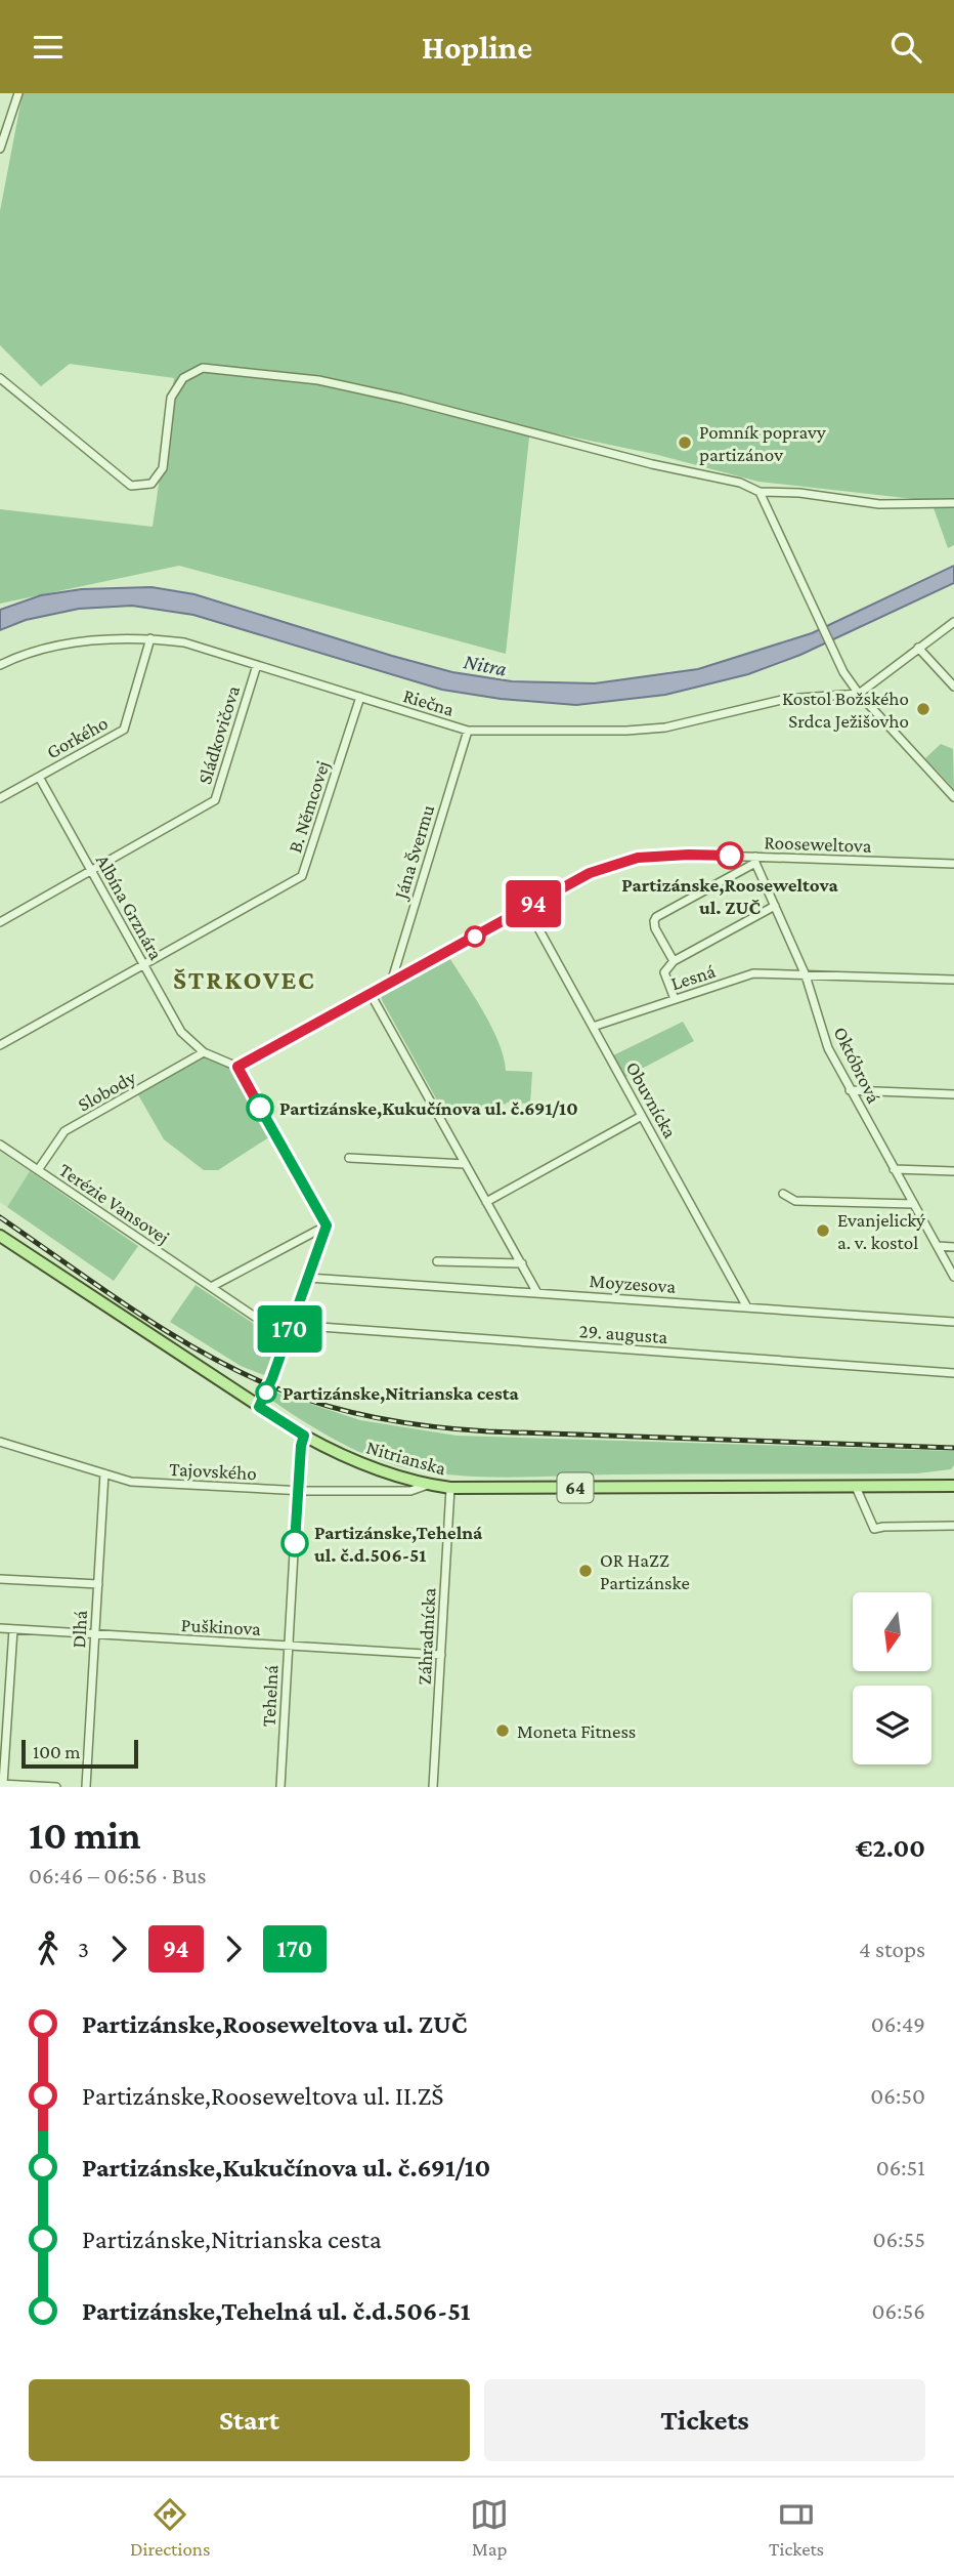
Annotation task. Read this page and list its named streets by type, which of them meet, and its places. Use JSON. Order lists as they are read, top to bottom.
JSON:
{
  "streets": {
    "main road": ["Nitrianska", "64"],
    "street": [
      "Riečna",
      "Sládkovičova",
      "Gorkého",
      "B. Němcovej",
      "Rooseweltova",
      "Jána Švermu",
      "Albína Grznára",
      "Lesná",
      "Októbrová",
      "Slobody",
      "Obuvnícka",
      "Terézie Vansovej",
      "Moyzesova",
      "29. augusta",
      "Tajovského",
      "Puškinova",
      "Dlhá",
      "Záhradnícka",
      "Tehelná"
    ]
  },
  "crossings": [
    ["Riečna", "Sládkovičova"],
    ["Riečna", "Gorkého"],
    ["Riečna", "B. Němcovej"],
    ["Riečna", "Jána Švermu"],
    ["Sládkovičova", "Albína Grznára"],
    ["Gorkého", "Albína Grznára"],
    ["B. Němcovej", "Albína Grznára"],
    ["Rooseweltova", "Jána Švermu"],
    ["Rooseweltova", "Albína Grznára"],
    ["Rooseweltova", "Októbrová"],
    ["Rooseweltova", "Obuvnícka"],
    ["Albína Grznára", "Slobody"],
    ["Lesná", "Októbrová"],
    ["Lesná", "Obuvnícka"],
    ["Slobody", "Terézie Vansovej"],
    ["Obuvnícka", "Moyzesova"],
    ["Nitrianska", "Tajovského"],
    ["Nitrianska", "Záhradnícka"],
    ["Nitrianska", "Tehelná"],
    ["Tajovského", "Dlhá"],
    ["Tajovského", "Tehelná"],
    ["Puškinova", "Dlhá"],
    ["Puškinova", "Záhradnícka"],
    ["Puškinova", "Tehelná"]
  ],
  "districts": ["ŠTRKOVEC"],
  "water": ["Nitra"],
  "places": [
    "Pomník popravy partizánov",
    "Kostol Božského Srdca Ježišovho",
    "Partizánske,Rooseweltova ul. ZUČ",
    "Partizánske,Kukučínova ul. č.691/10",
    "Evanjelický a. v. kostol",
    "Partizánske,Nitrianska cesta",
    "Partizánske,Tehelná ul. č.d.506-51",
    "OR HaZZ Partizánske",
    "Moneta Fitness"
  ],
  "lines": ["bus line 94", "bus line 170"],
  "scale_bar": "100 m",
  "north": "bottom",
  "page": {
    "header": "Hopline",
    "on_map": ["94", "170"],
    "scale": "100 m",
    "heading": ["10 min", "06:46 – 06:56 · Bus", "€2.00"],
    "legs": [
      "3",
      "94",
      "170",
      "4 stops"
    ],
    "list": [
      {
        "name": "Partizánske,Rooseweltova ul. ZUČ",
        "value": "06:49"
      },
      {
        "name": "Partizánske,Rooseweltova ul. II.ZŠ",
        "value": "06:50"
      },
      {
        "name": "Partizánske,Kukučínova ul. č.691/10",
        "value": "06:51"
      },
      {
        "name": "Partizánske,Nitrianska cesta",
        "value": "06:55"
      },
      {
        "name": "Partizánske,Tehelná ul. č.d.506-51",
        "value": "06:56"
      }
    ],
    "buttons": ["Start", "Tickets"],
    "tabs": ["Directions", "Map", "Tickets"]
  }
}
